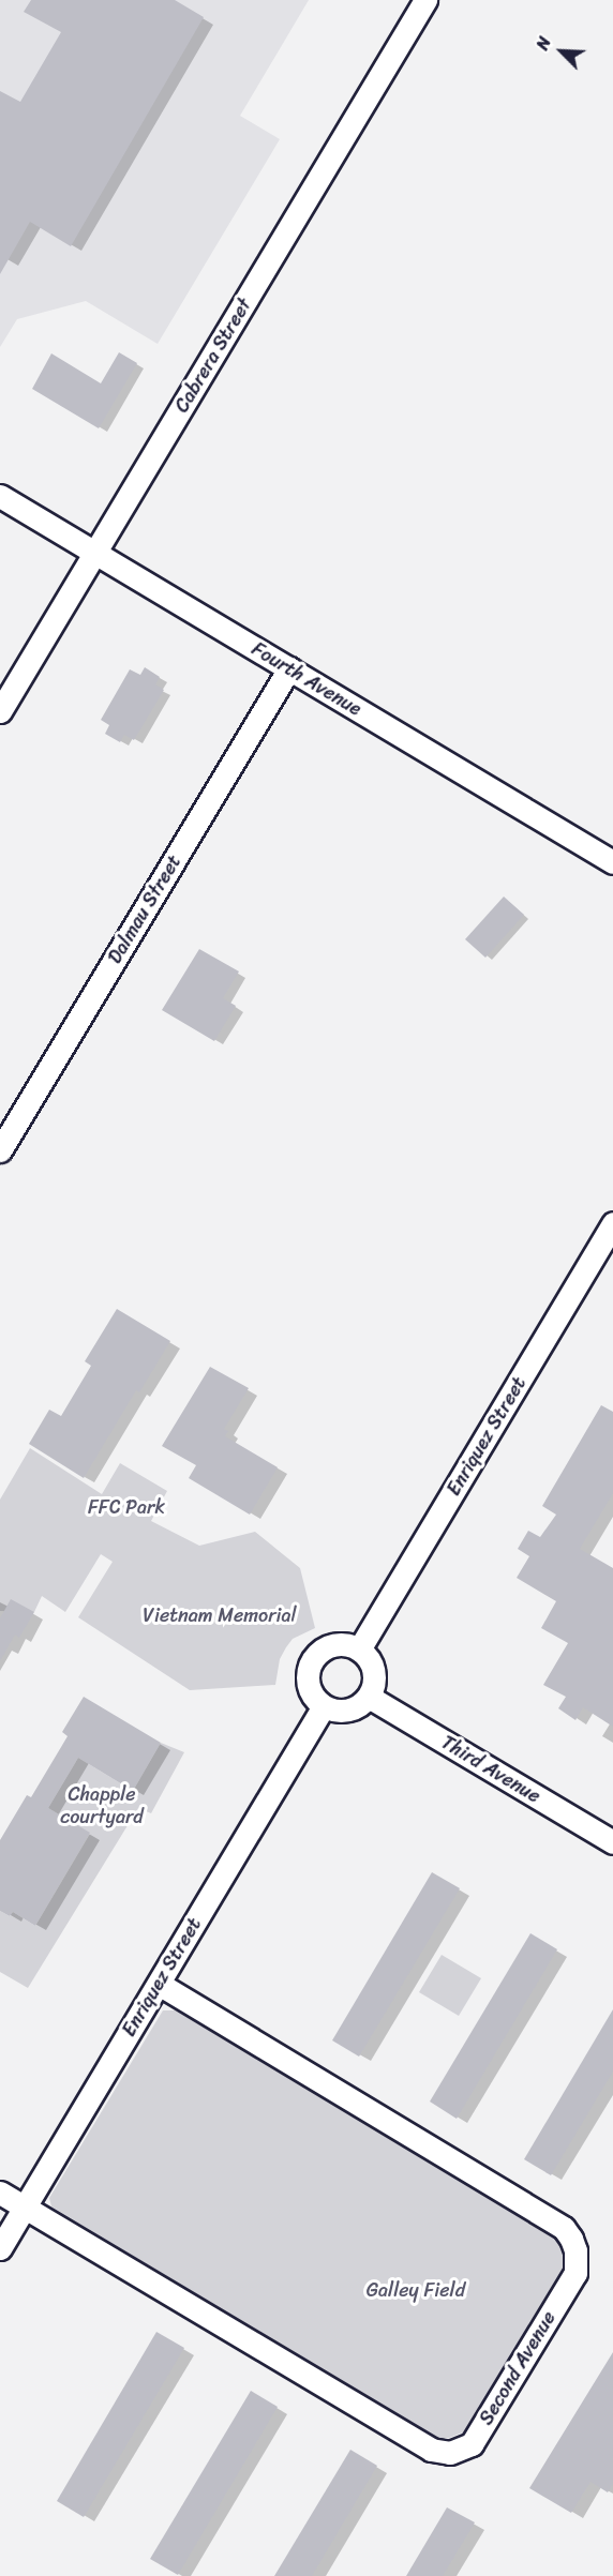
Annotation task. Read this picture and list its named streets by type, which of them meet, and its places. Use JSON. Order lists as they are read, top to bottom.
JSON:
{
  "streets": {
    "street": [
      "Cabrera Street",
      "Fourth Avenue",
      "Dalmau Street",
      "Enriquez Street",
      "Third Avenue",
      "Second Avenue"
    ]
  },
  "crossings": [
    ["Cabrera Street", "Fourth Avenue"],
    ["Fourth Avenue", "Dalmau Street"],
    ["Enriquez Street", "Third Avenue"],
    ["Enriquez Street", "Second Avenue"]
  ],
  "parks": [
    "FFC Park",
    "Vietnam Memorial",
    "Chapple courtyard",
    "Galley Field"
  ],
  "north": "top left"
}
